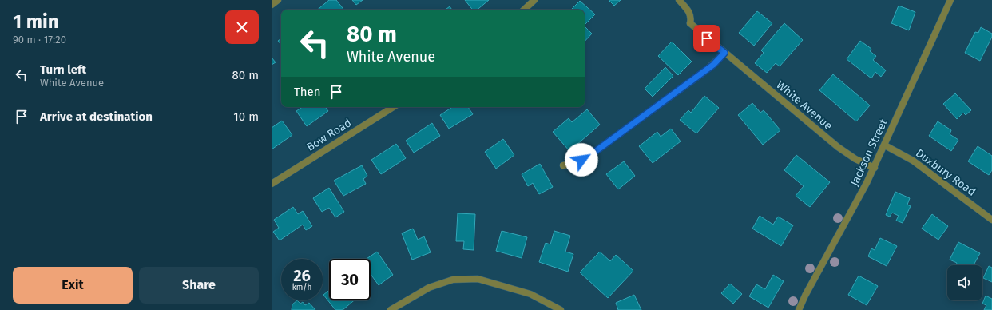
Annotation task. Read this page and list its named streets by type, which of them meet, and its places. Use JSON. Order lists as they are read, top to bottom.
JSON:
{
  "streets": {
    "street": [
      "White Avenue",
      "Bow Road",
      "Jackson Street",
      "Duxbury Road"
    ]
  },
  "crossings": [
    ["White Avenue", "Jackson Street"],
    ["Jackson Street", "Duxbury Road"]
  ],
  "page": {
    "heading": ["1 min", "90 m · 17:20"],
    "turn": ["80 m", "White Avenue"],
    "list": [
      {
        "name": "Turn left",
        "note": "White Avenue",
        "value": "80 m"
      },
      {
        "name": "Arrive at destination",
        "value": "10 m"
      }
    ],
    "then": "Then",
    "speed": "26 km/h",
    "limit": "30",
    "buttons": ["Exit", "Share"]
  }
}
